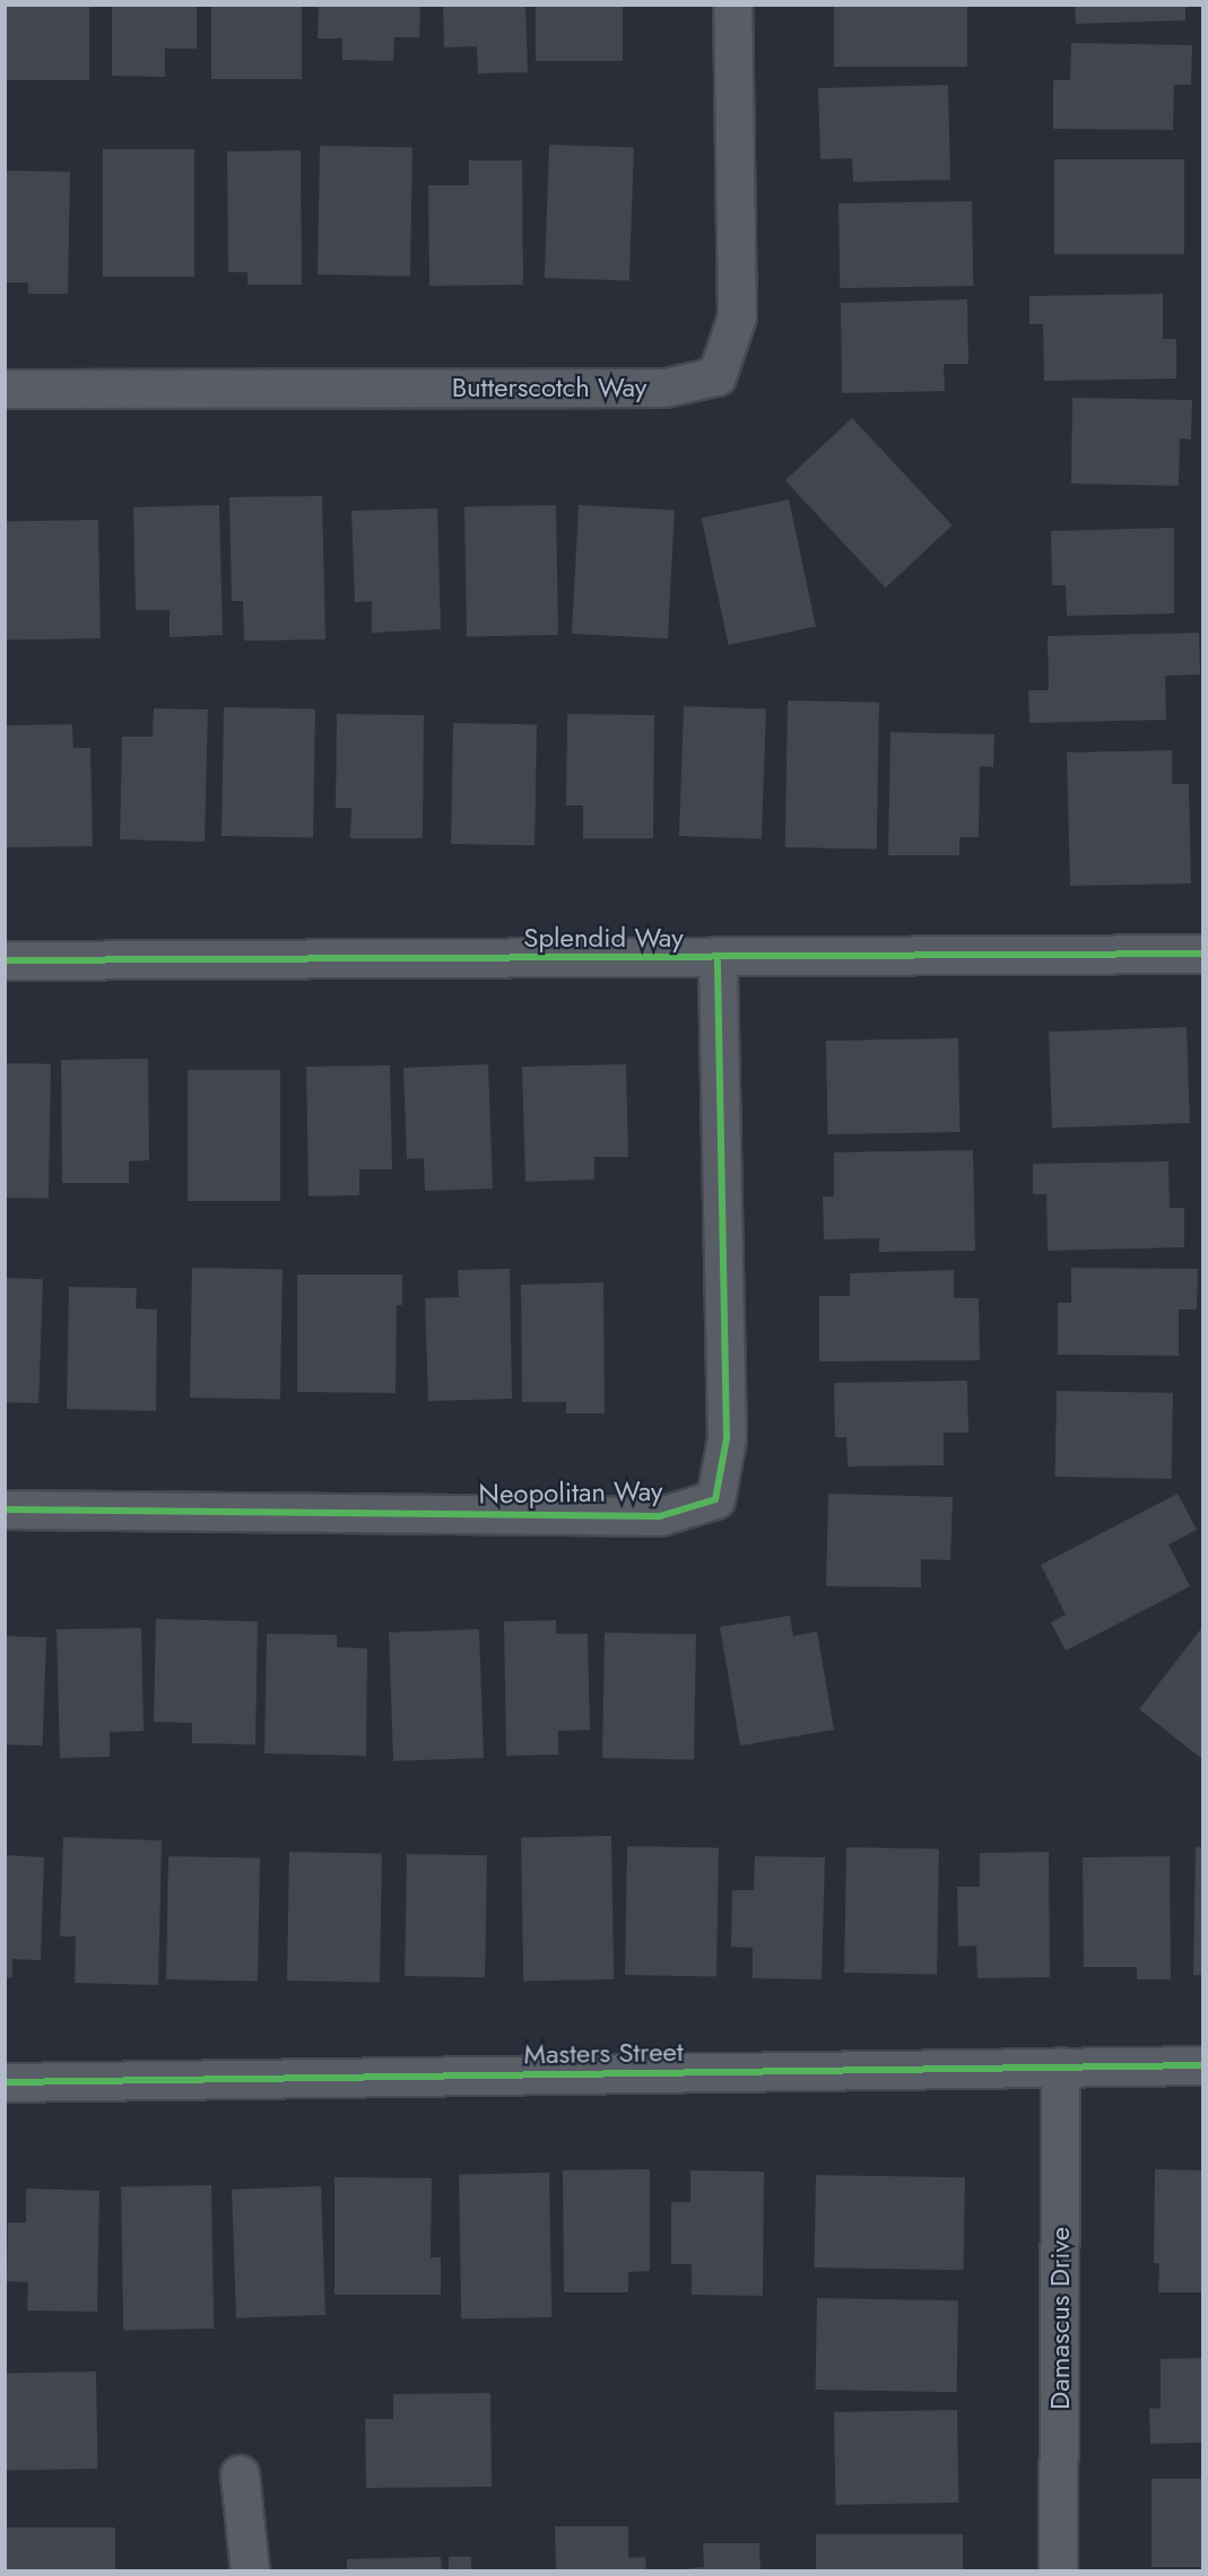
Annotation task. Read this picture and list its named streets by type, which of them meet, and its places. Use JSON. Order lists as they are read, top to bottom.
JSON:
{
  "streets": {
    "street": [
      "Butterscotch Way",
      "Splendid Way",
      "Neopolitan Way",
      "Masters Street",
      "Damascus Drive"
    ]
  },
  "crossings": [
    ["Splendid Way", "Neopolitan Way"],
    ["Masters Street", "Damascus Drive"]
  ]
}
